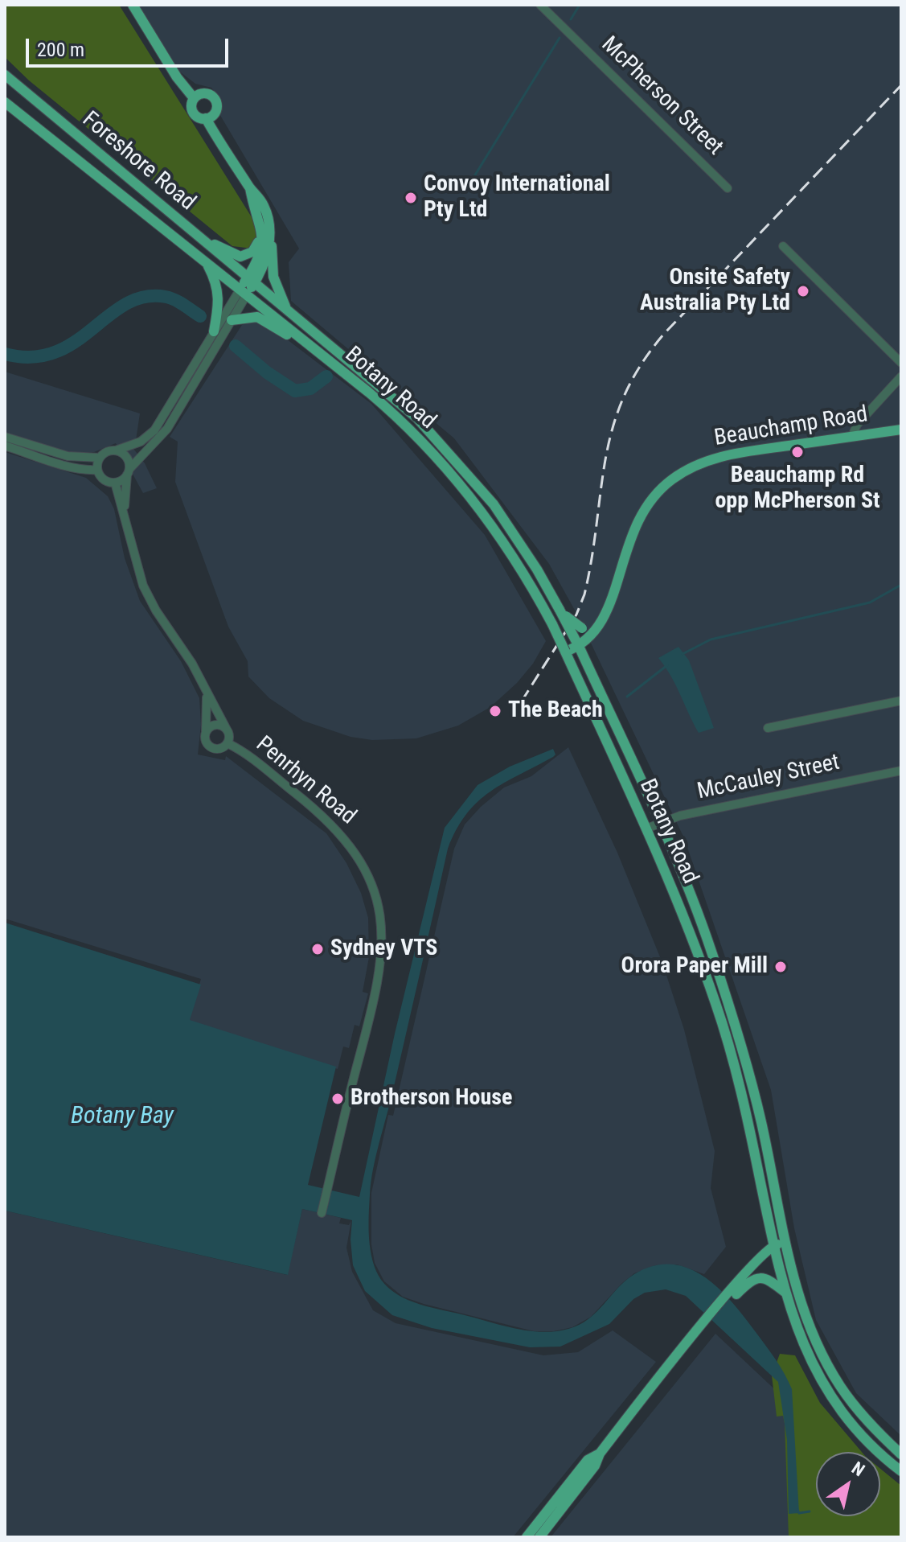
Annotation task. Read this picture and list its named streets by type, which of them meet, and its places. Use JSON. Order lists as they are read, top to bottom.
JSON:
{
  "streets": {
    "main road": ["Foreshore Road", "Botany Road", "Beauchamp Road"],
    "street": ["McPherson Street", "McCauley Street", "Penrhyn Road"]
  },
  "crossings": [
    ["Foreshore Road", "Botany Road"],
    ["Botany Road", "Beauchamp Road"],
    ["Botany Road", "McCauley Street"]
  ],
  "water": ["Botany Bay"],
  "places": [
    "Convoy International Pty Ltd",
    "Onsite Safety Australia Pty Ltd",
    "Beauchamp Rd opp McPherson St",
    "The Beach",
    "Sydney VTS",
    "Orora Paper Mill",
    "Brotherson House"
  ],
  "scale_bar": "200 m",
  "north": "top right"
}
